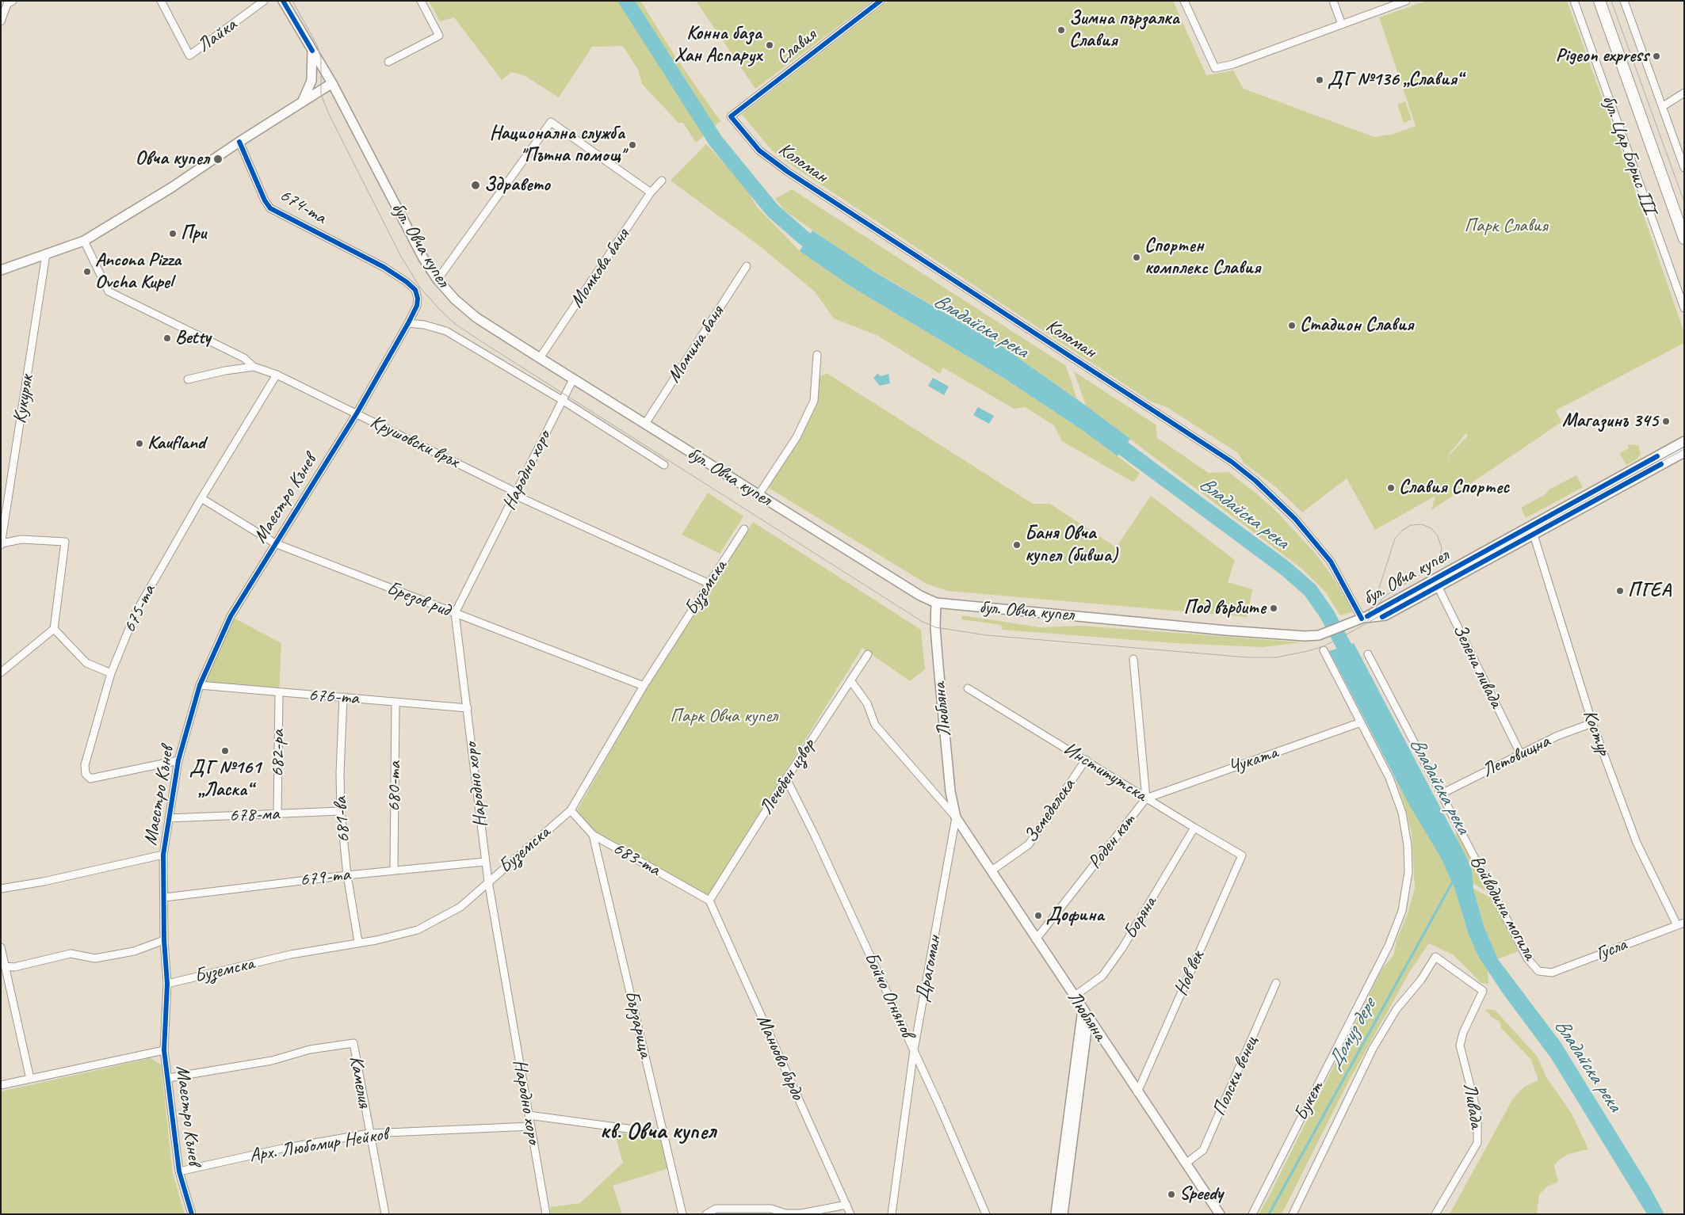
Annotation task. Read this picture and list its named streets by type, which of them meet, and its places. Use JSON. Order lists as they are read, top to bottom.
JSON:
{
  "streets": {
    "main road": ["бул. Цар Борис III", "бул. Овча купел", "Любляна"],
    "street": [
      "Лайка",
      "Славия",
      "Коломан",
      "674-та",
      "Момкова баня",
      "Момина баня",
      "Кукуряк",
      "Крушовски връх",
      "Народно хоро",
      "Маестро Кънев",
      "Буземска",
      "Брезов рид",
      "675-та",
      "Зелена ливада",
      "676-та",
      "Костур",
      "682-ра",
      "Летовищна",
      "Чуката",
      "Институтска",
      "Лечебен извор",
      "680-та",
      "Земеделска",
      "678-ма",
      "681-ва",
      "Роден кът",
      "683-та",
      "679-та",
      "Войводина могила",
      "Боряна",
      "Гусла",
      "Драгоман",
      "Нов век",
      "Бойчо Огнянов",
      "Бързарица",
      "Маньово бърдо",
      "Полски венец",
      "Камелия",
      "Букет",
      "Ливада",
      "Арх. Любомир Нейков"
    ]
  },
  "crossings": [
    ["Славия", "Коломан"],
    ["Коломан", "бул. Овча купел"],
    ["674-та", "Маестро Кънев"],
    ["бул. Овча купел", "Момкова баня"],
    ["бул. Овча купел", "Момина баня"],
    ["бул. Овча купел", "Народно хоро"],
    ["бул. Овча купел", "Зелена ливада"],
    ["бул. Овча купел", "Любляна"],
    ["бул. Овча купел", "Костур"],
    ["Крушовски връх", "Народно хоро"],
    ["Крушовски връх", "Маестро Кънев"],
    ["Крушовски връх", "Буземска"],
    ["Крушовски връх", "675-та"],
    ["Народно хоро", "Буземска"],
    ["Народно хоро", "Брезов рид"],
    ["Народно хоро", "676-та"],
    ["Народно хоро", "679-та"],
    ["Народно хоро", "Арх. Любомир Нейков"],
    ["Маестро Кънев", "Буземска"],
    ["Маестро Кънев", "Брезов рид"],
    ["Маестро Кънев", "675-та"],
    ["Маестро Кънев", "676-та"],
    ["Маестро Кънев", "678-ма"],
    ["Маестро Кънев", "679-та"],
    ["Маестро Кънев", "Камелия"],
    ["Маестро Кънев", "Арх. Любомир Нейков"],
    ["Буземска", "Брезов рид"],
    ["Буземска", "681-ва"],
    ["Буземска", "683-та"],
    ["Брезов рид", "675-та"],
    ["Зелена ливада", "Летовищна"],
    ["676-та", "682-ра"],
    ["676-та", "680-та"],
    ["676-та", "681-ва"],
    ["Любляна", "Лечебен извор"],
    ["Любляна", "Земеделска"],
    ["Любляна", "Роден кът"],
    ["Любляна", "Боряна"],
    ["Любляна", "Драгоман"],
    ["Любляна", "Нов век"],
    ["Любляна", "Полски венец"],
    ["Костур", "Летовищна"],
    ["Костур", "Гусла"],
    ["682-ра", "678-ма"],
    ["Летовищна", "Войводина могила"],
    ["Чуката", "Институтска"],
    ["Чуката", "Роден кът"],
    ["Чуката", "Букет"],
    ["Институтска", "Земеделска"],
    ["Институтска", "Роден кът"],
    ["Институтска", "Боряна"],
    ["Институтска", "Нов век"],
    ["Лечебен извор", "683-та"],
    ["Лечебен извор", "Бойчо Огнянов"],
    ["Лечебен извор", "Маньово бърдо"],
    ["680-та", "679-та"],
    ["678-ма", "681-ва"],
    ["681-ва", "679-та"],
    ["683-та", "Бързарица"],
    ["683-та", "Маньово бърдо"],
    ["Войводина могила", "Гусла"],
    ["Драгоман", "Бойчо Огнянов"],
    ["Камелия", "Арх. Любомир Нейков"],
    ["Букет", "Ливада"]
  ],
  "districts": ["кв. Овча купел"],
  "water": ["Владайска река", "Домуз дере"],
  "parks": ["Парк Славия", "Парк Овча купел"],
  "places": [
    "Зимна пързалка Славия",
    "Конна база Хан Аспарух",
    "Pigeon express",
    "ДГ №136 „Славия“",
    "Национална служба \"Пътна помощ\"",
    "Овча купел",
    "Здравето",
    "При",
    "Спортен комплекс Славия",
    "Ancona Pizza Ovcha Kupel",
    "Стадион Славия",
    "Betty",
    "Магазинъ 345",
    "Kaufland",
    "Славия Спортес",
    "Баня Овча купел (бивша)",
    "ПГЕА",
    "Под върбите",
    "ДГ №161 „Ласка“",
    "Дофина",
    "Speedy"
  ]
}
